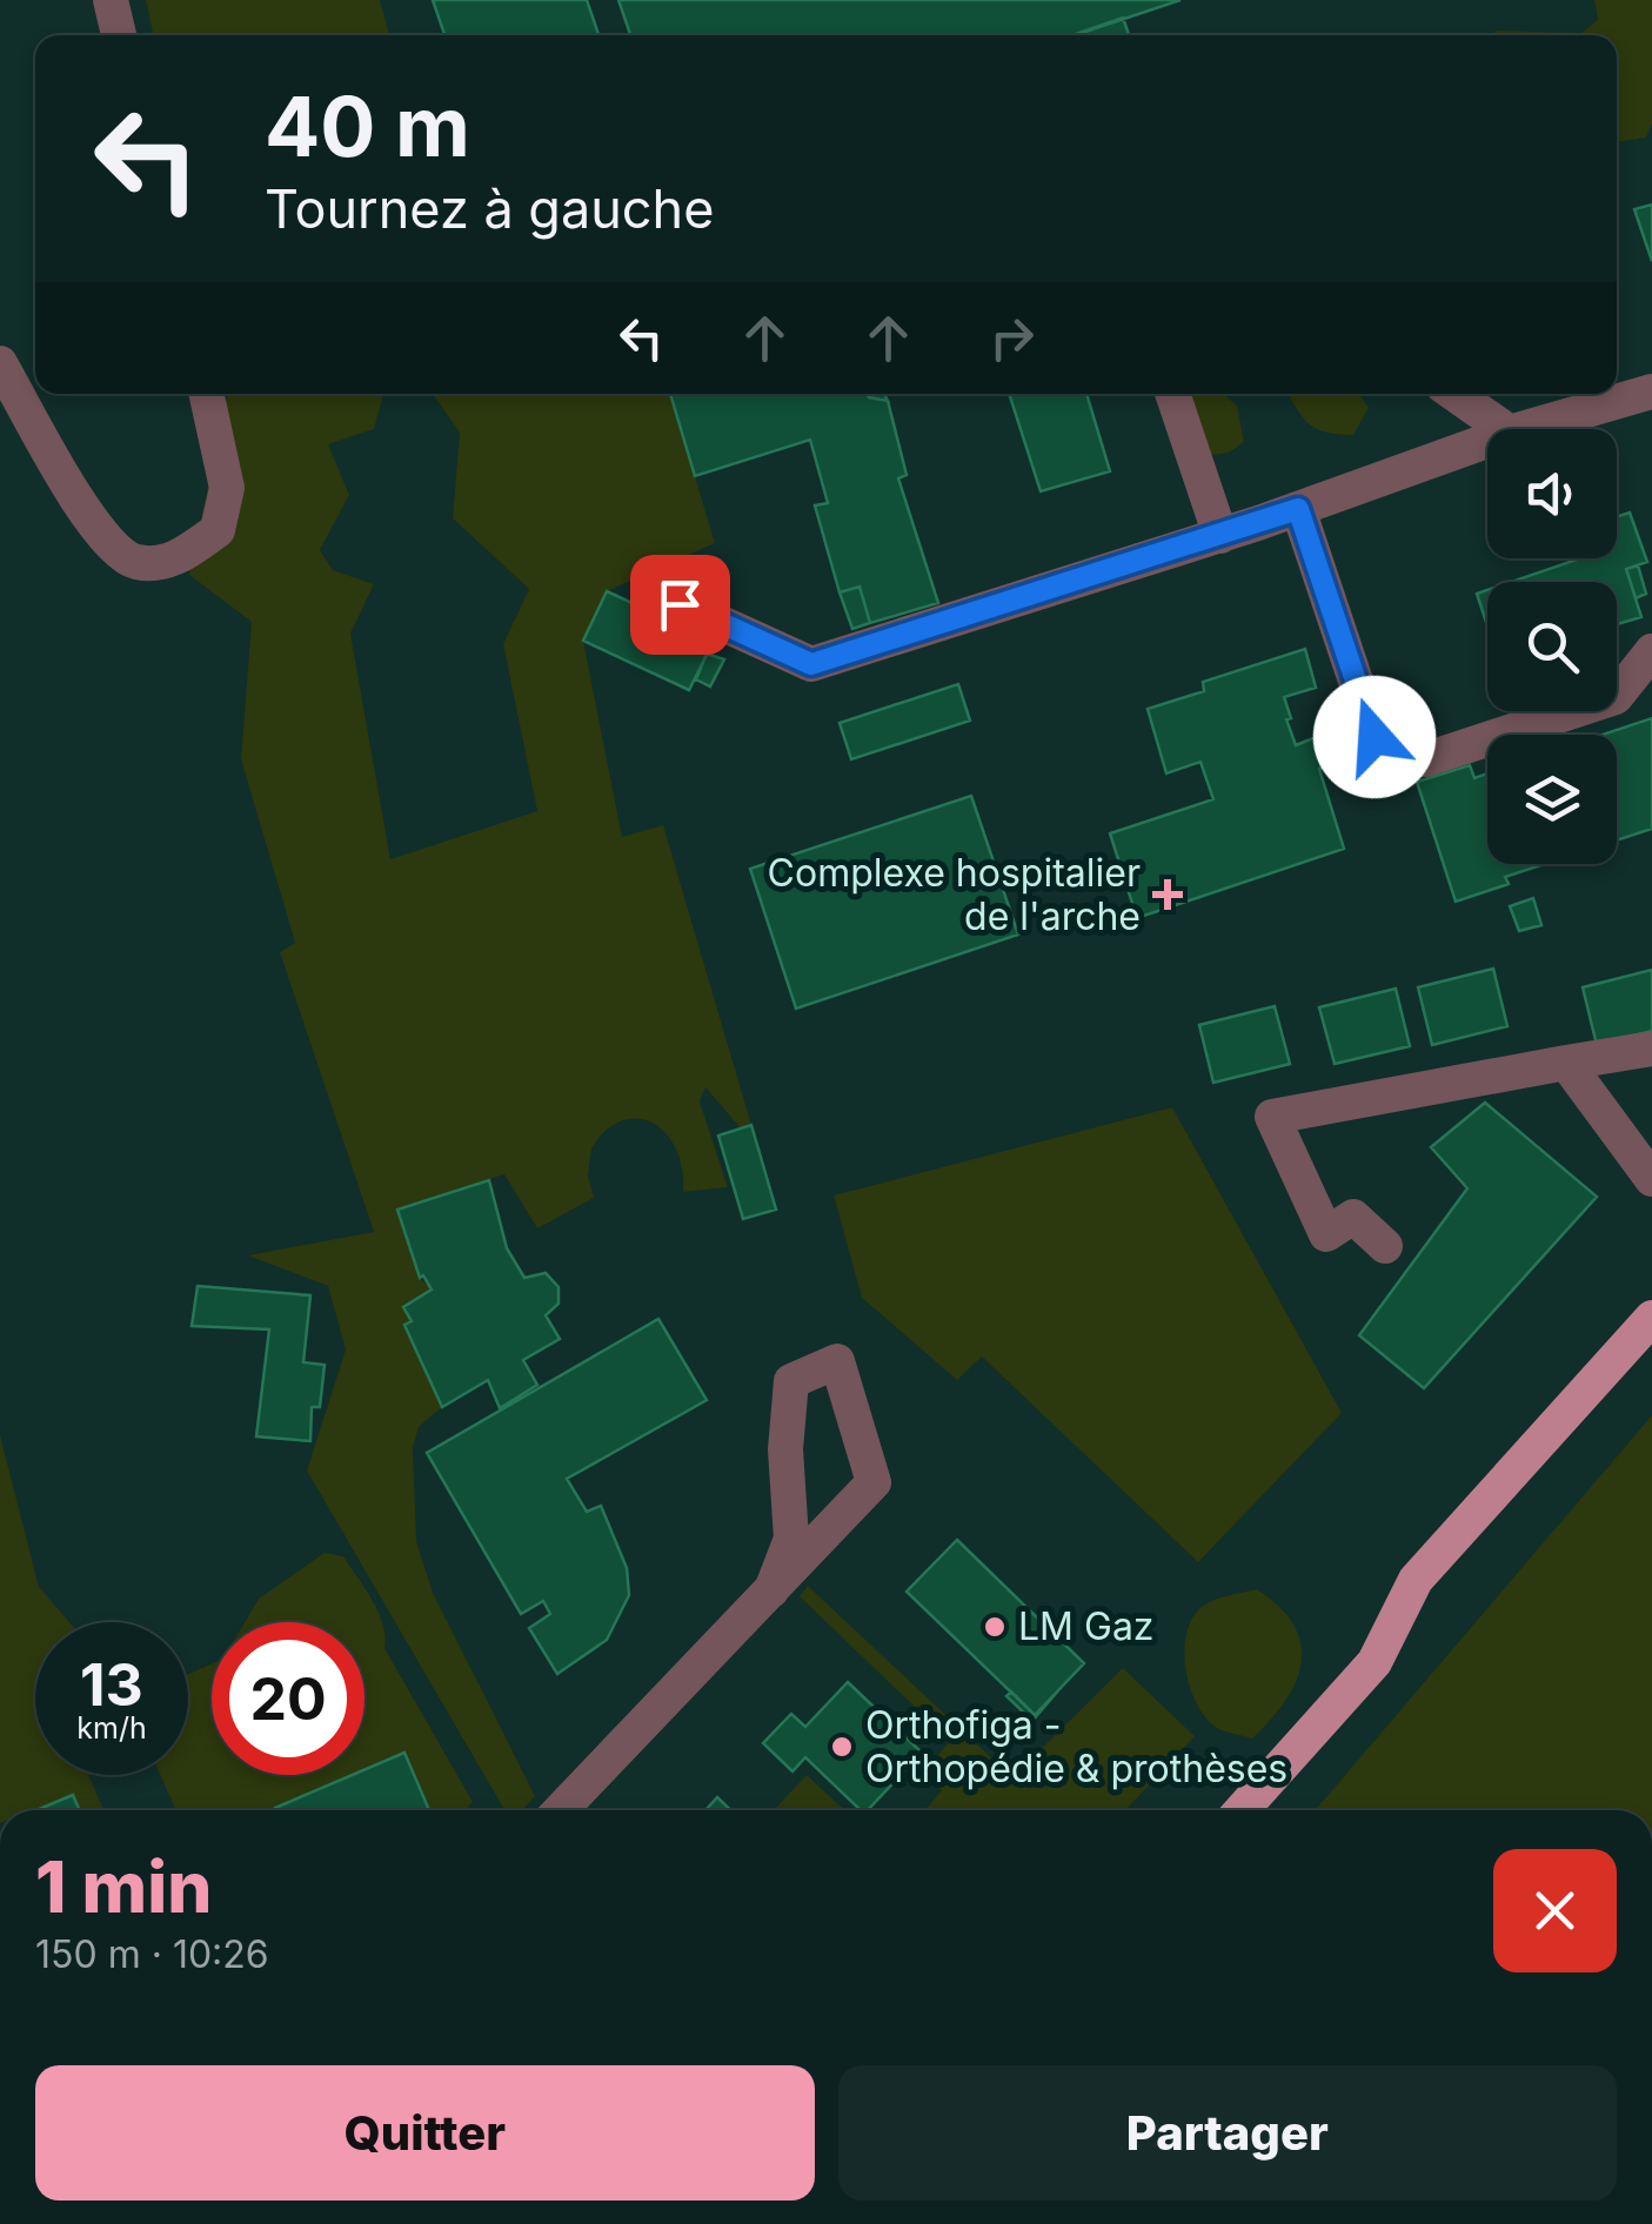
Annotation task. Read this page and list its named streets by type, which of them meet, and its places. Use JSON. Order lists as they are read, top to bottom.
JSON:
{
  "places": {
    "health": ["Complexe hospitalier de l'arche"],
    "other": ["LM Gaz", "Orthofiga - Orthopédie & prothèses"]
  },
  "page": {
    "turn": ["40 m", "Tournez à gauche"],
    "speed": "13 km/h",
    "limit": "20",
    "heading": ["1 min", "150 m · 10:26"],
    "buttons": ["Quitter", "Partager"]
  }
}
